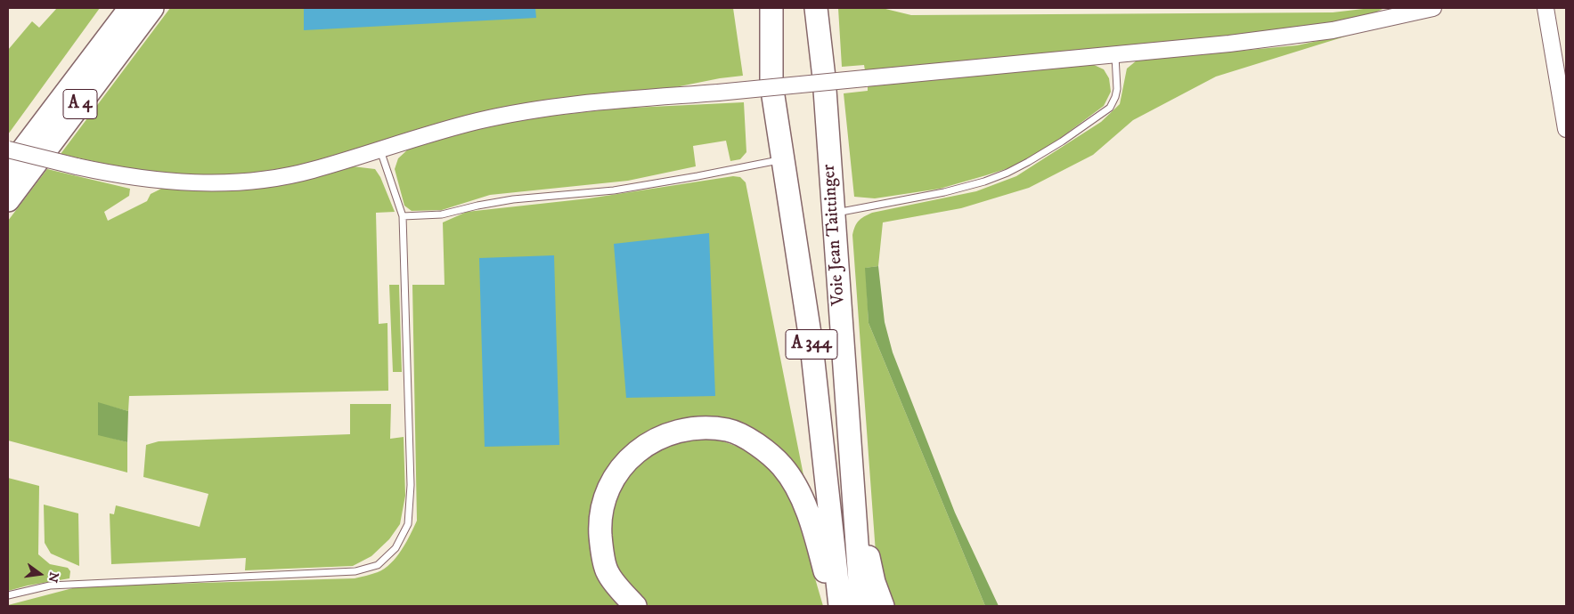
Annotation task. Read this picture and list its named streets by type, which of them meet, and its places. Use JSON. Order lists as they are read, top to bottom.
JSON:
{
  "streets": {
    "highway": ["A 4", "Voie Jean Taittinger", "A 344"]
  },
  "north": "right"
}
